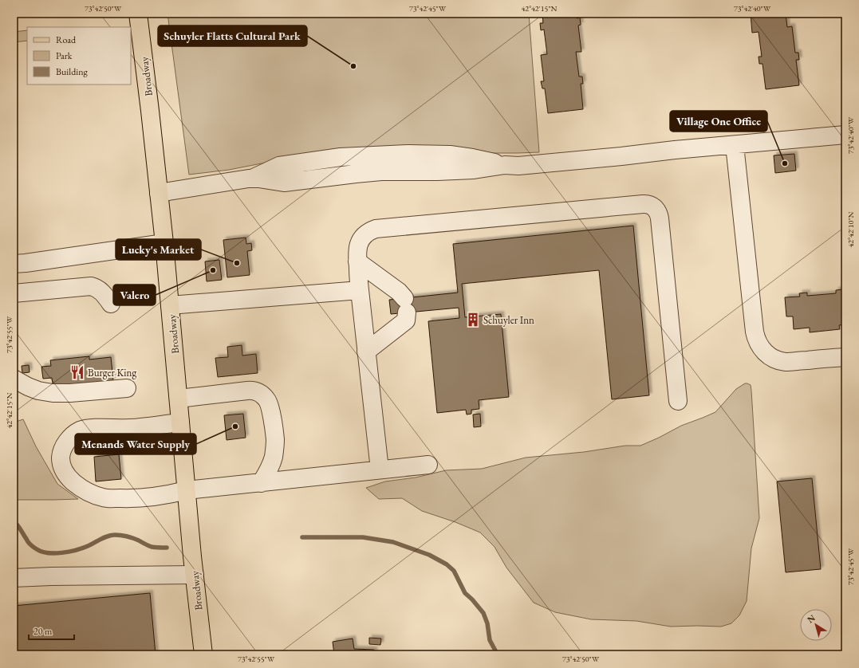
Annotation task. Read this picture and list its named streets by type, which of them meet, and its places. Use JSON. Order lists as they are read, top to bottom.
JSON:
{
  "streets": {
    "main road": ["Broadway"]
  },
  "places": {
    "other": [
      "Schuyler Flatts Cultural Park",
      "Village One Office",
      "Lucky's Market",
      "Valero",
      "Menands Water Supply"
    ],
    "building": ["Schuyler Inn"],
    "restaurant": ["Burger King"]
  },
  "legend": ["Road", "Park", "Building"],
  "scale_bar": "20 m",
  "north": "top left",
  "coordinates": [
    "73°42'50\"W",
    "73°42'45\"W",
    "42°42'15\"N",
    "73°42'40\"W",
    "42°42'10\"N",
    "73°42'55\"W"
  ]
}
